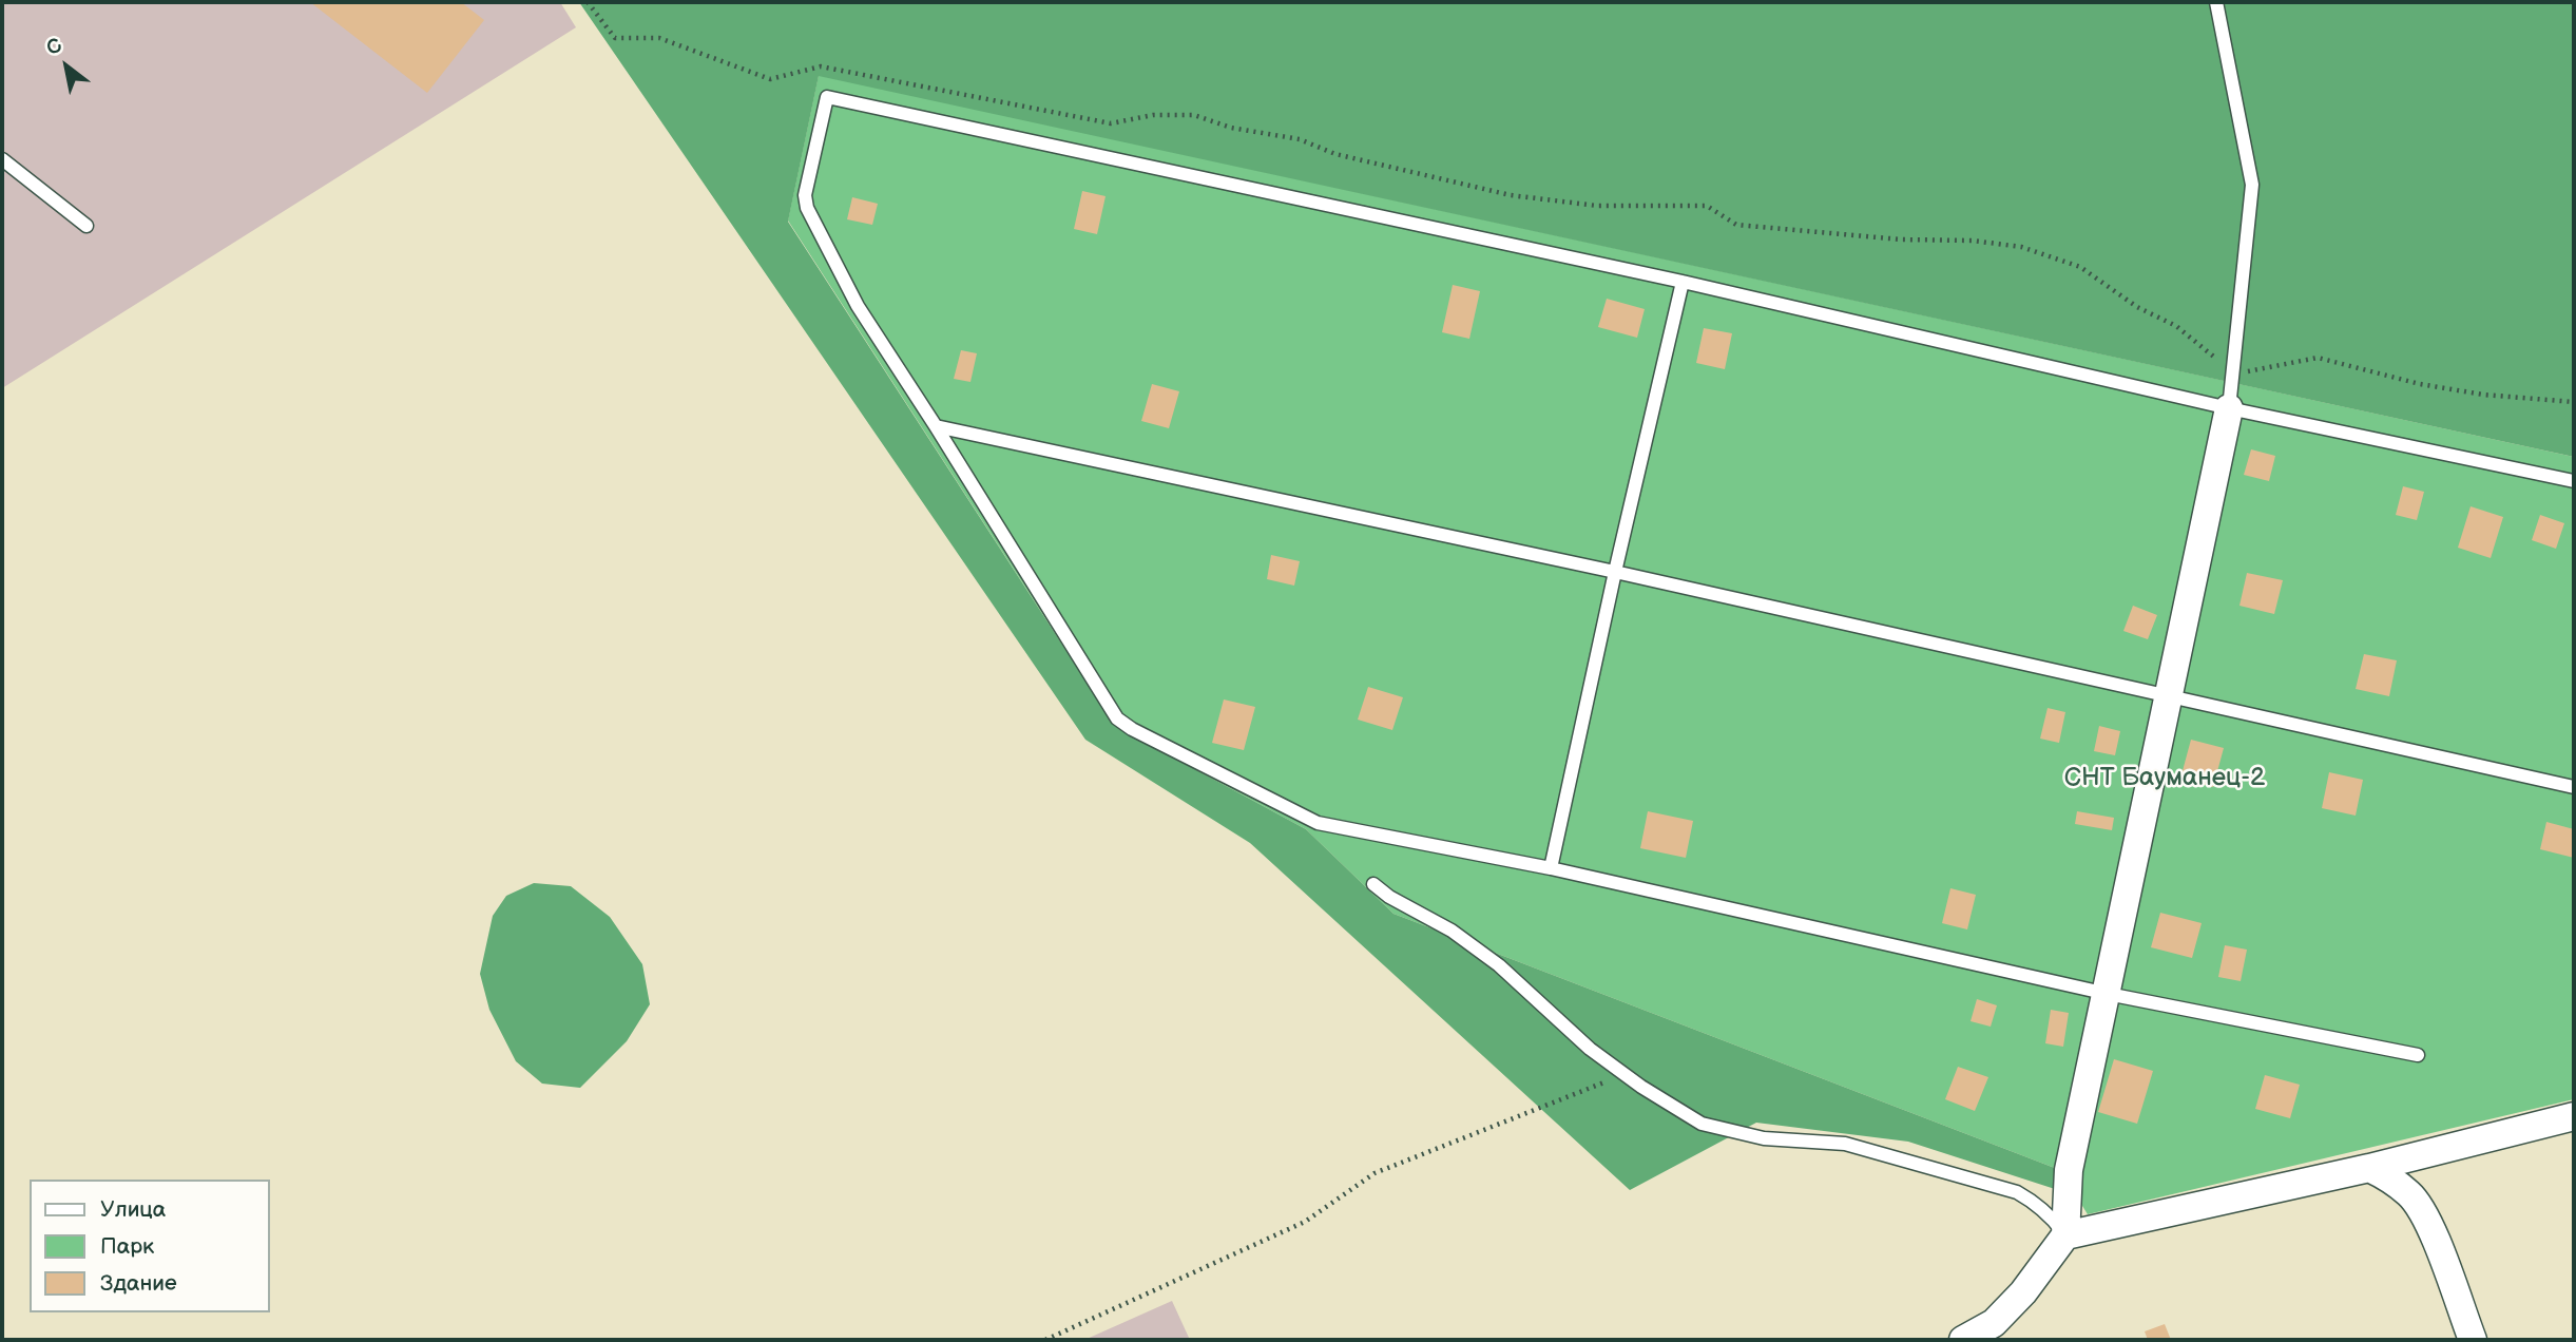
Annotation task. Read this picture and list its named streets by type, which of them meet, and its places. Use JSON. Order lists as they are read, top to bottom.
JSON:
{
  "parks": ["СНТ Бауманец-2"],
  "legend": ["Улица", "Парк", "Здание"],
  "north": "top left"
}
